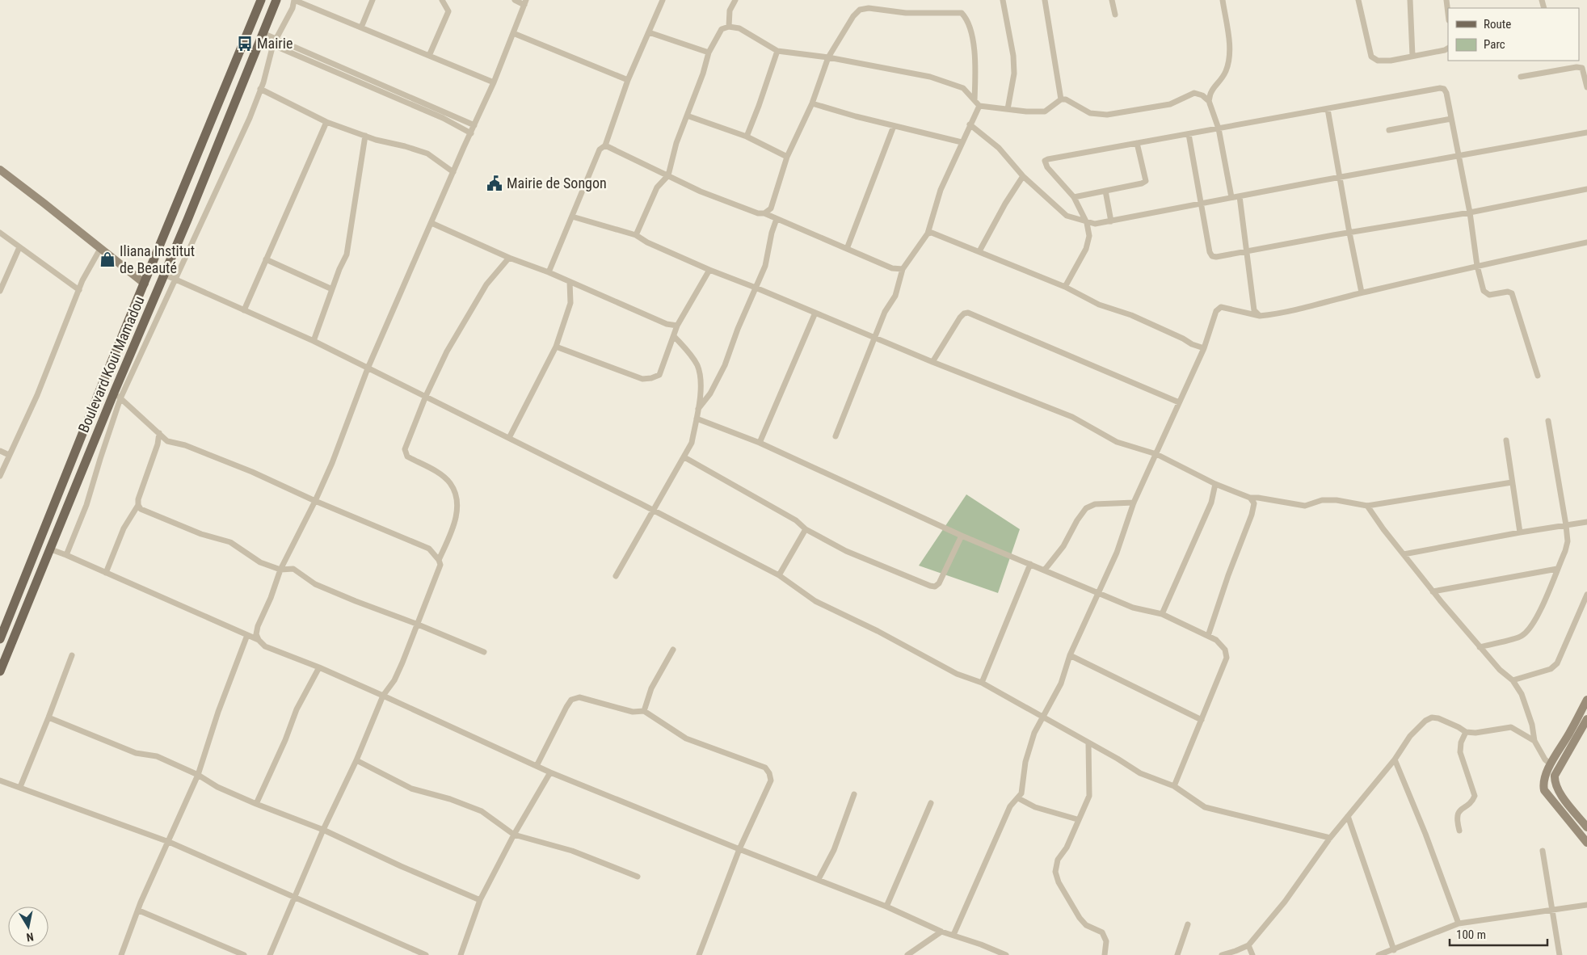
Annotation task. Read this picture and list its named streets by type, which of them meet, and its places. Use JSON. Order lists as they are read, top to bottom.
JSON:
{
  "streets": {
    "main road": ["Boulevard Koui Mamadou"]
  },
  "places": {
    "bus stop": ["Mairie"],
    "public building": ["Mairie de Songon"],
    "shop": ["Iliana Institut de Beauté"]
  },
  "legend": ["Route", "Parc"],
  "scale_bar": "100 m",
  "north": "bottom"
}
